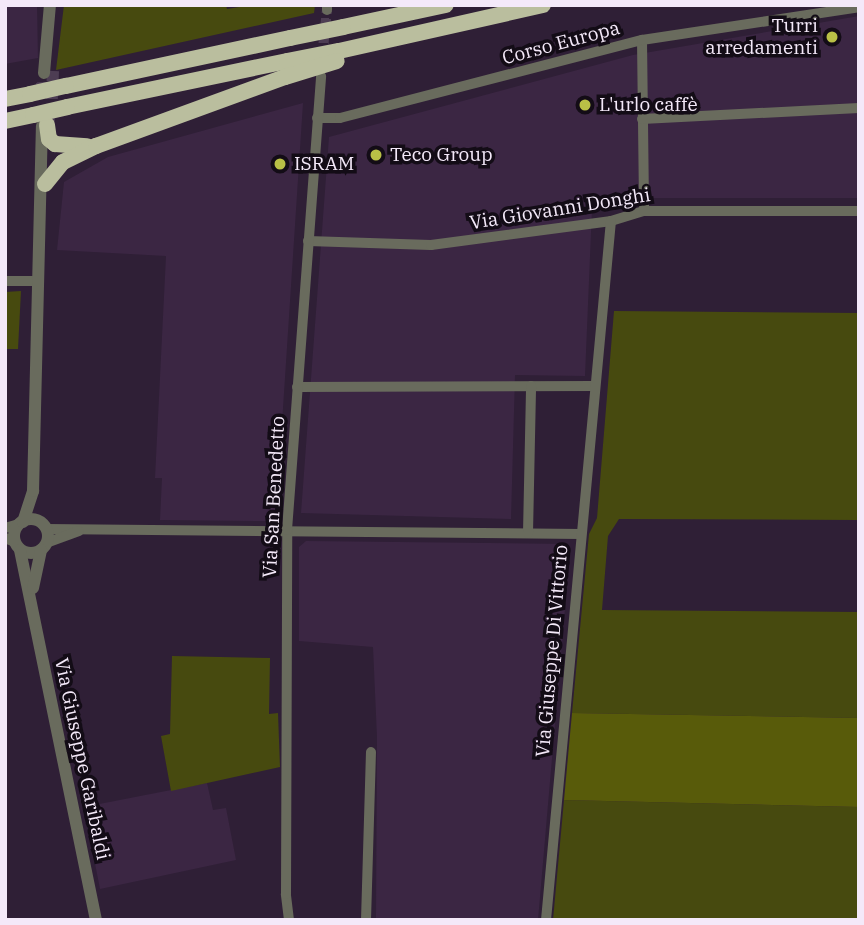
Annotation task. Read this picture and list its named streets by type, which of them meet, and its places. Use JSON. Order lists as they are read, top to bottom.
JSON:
{
  "streets": {
    "street": [
      "Corso Europa",
      "Via Giovanni Donghi",
      "Via San Benedetto",
      "Via Giuseppe Di Vittorio",
      "Via Giuseppe Garibaldi"
    ]
  },
  "crossings": [
    ["Corso Europa", "Via San Benedetto"],
    ["Via Giovanni Donghi", "Via San Benedetto"],
    ["Via Giovanni Donghi", "Via Giuseppe Di Vittorio"]
  ],
  "places": [
    "Turri arredamenti",
    "L'urlo caffè",
    "Teco Group",
    "ISRAM"
  ]
}
